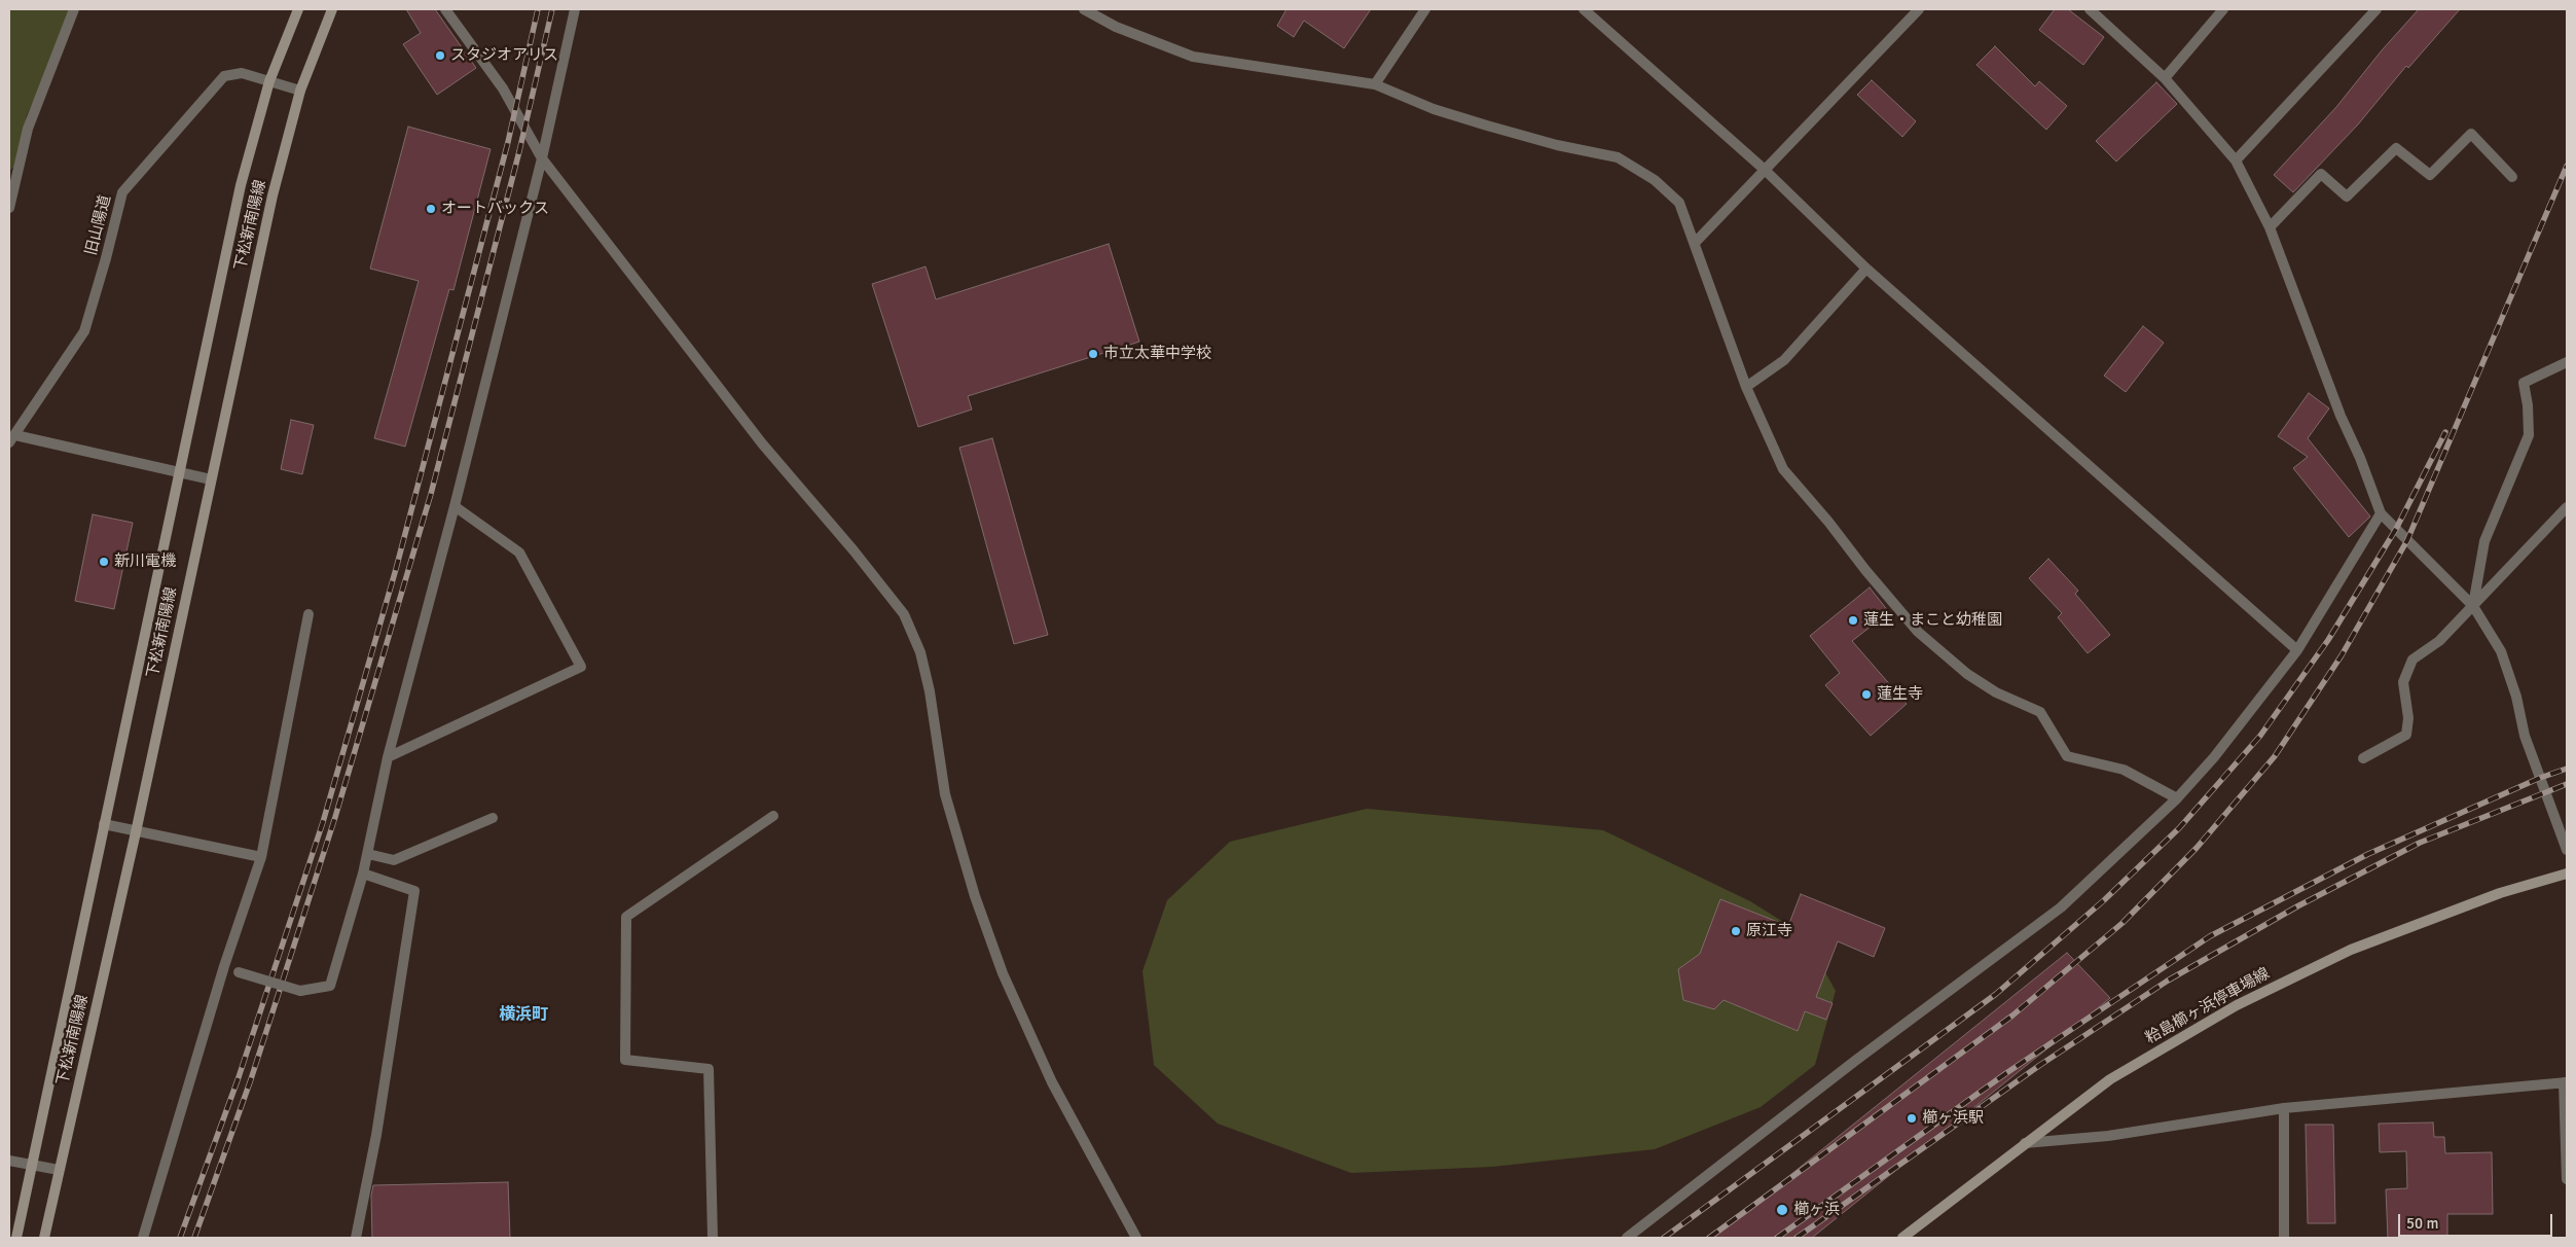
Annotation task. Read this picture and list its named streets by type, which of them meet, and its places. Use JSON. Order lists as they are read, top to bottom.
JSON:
{
  "streets": {
    "main road": ["下松新南陽線", "粭島櫛ヶ浜停車場線"],
    "street": ["旧山陽道"]
  },
  "crossings": [
    ["旧山陽道", "下松新南陽線"]
  ],
  "districts": ["横浜町"],
  "places": [
    "スタジオアリス",
    "オートバックス",
    "市立太華中学校",
    "新川電機",
    "蓮生・まこと幼稚園",
    "蓮生寺",
    "原江寺",
    "櫛ヶ浜駅",
    "櫛ヶ浜"
  ],
  "scale_bar": "50 m"
}
